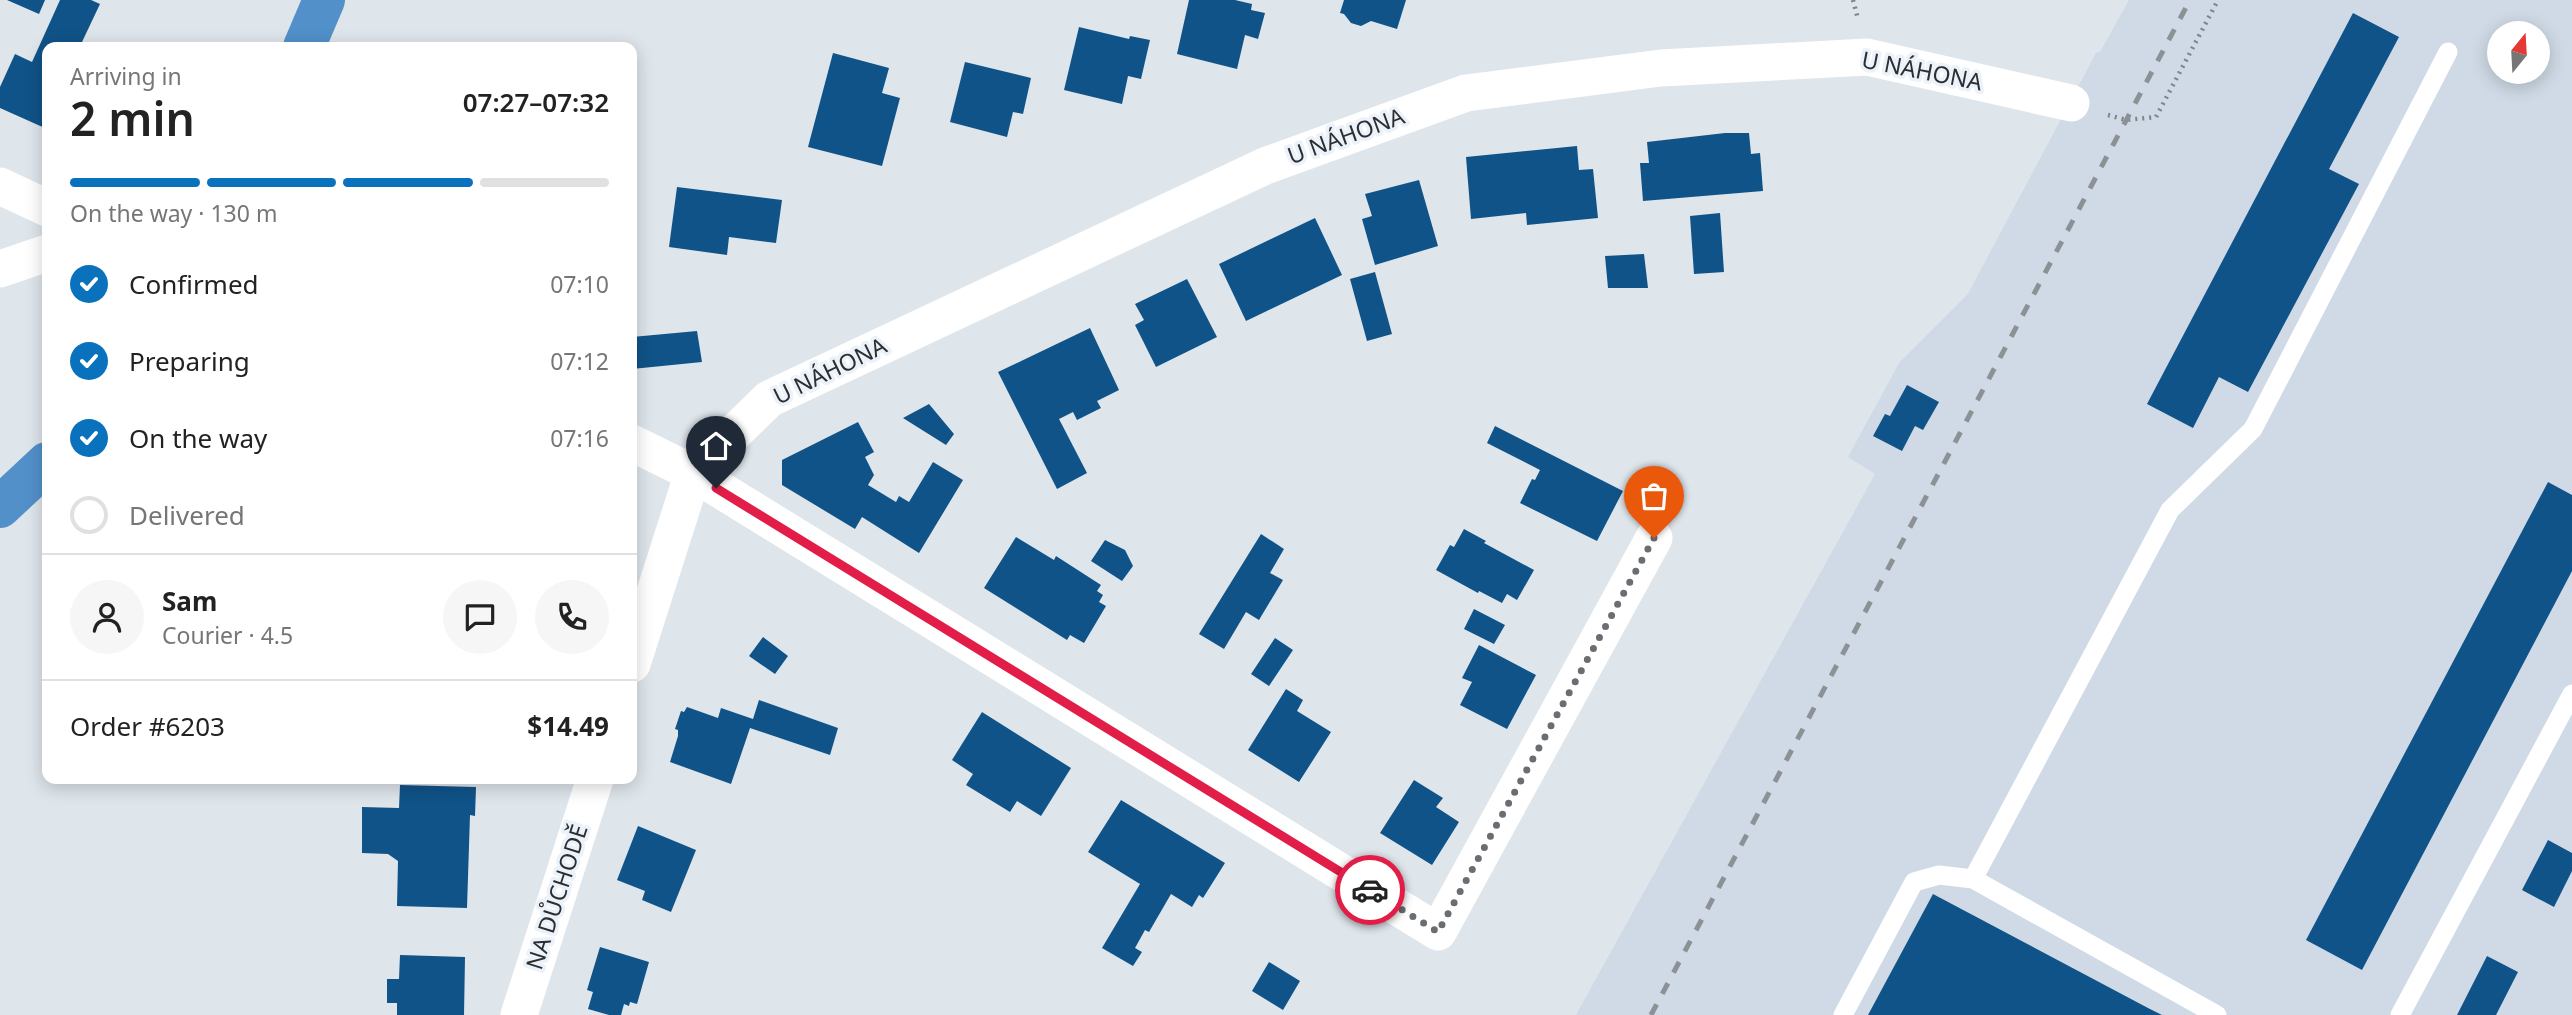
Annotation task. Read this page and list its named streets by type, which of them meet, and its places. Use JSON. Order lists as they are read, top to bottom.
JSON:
{
  "streets": {
    "street": ["U NÁHONA", "NA DŮCHODĚ"]
  },
  "north": "top",
  "page": {
    "heading": ["2 min", "Arriving in", "07:27–07:32"],
    "panel": [
      "Sam",
      "Courier · 4.5",
      "Order #6203",
      "$14.49"
    ],
    "bar": "On the way · 130 m",
    "list": [
      ["Confirmed", "07:10"],
      ["Preparing", "07:12"],
      ["On the way", "07:16"],
      "Delivered"
    ]
  }
}
